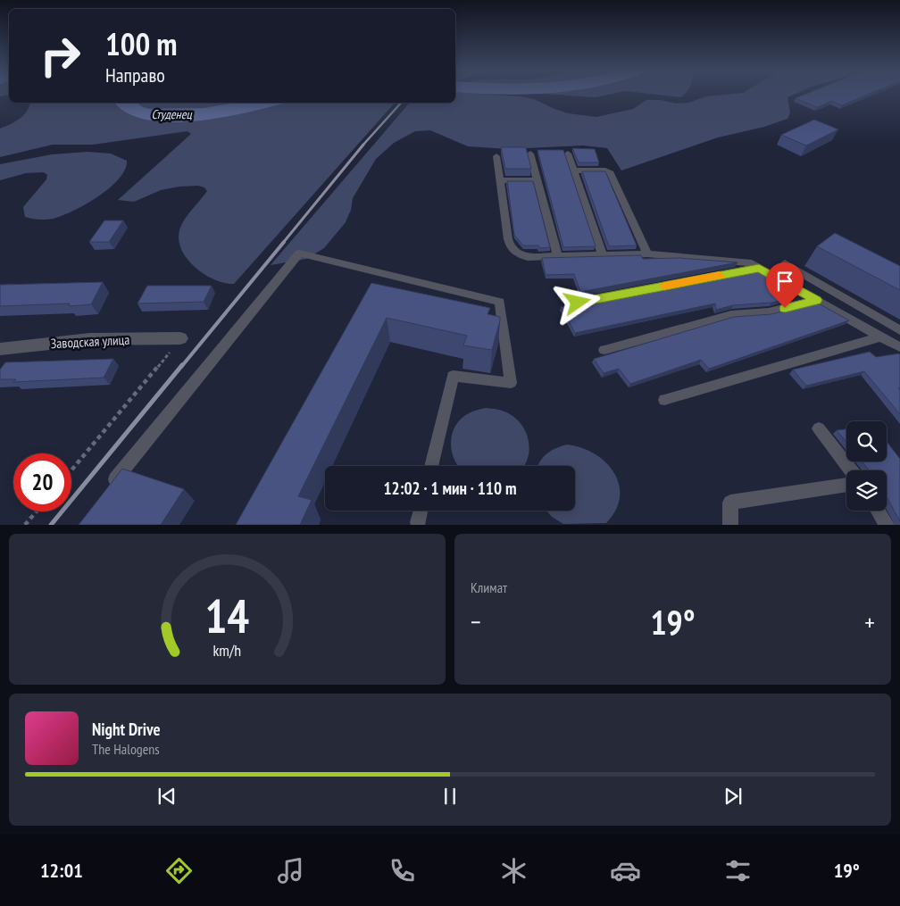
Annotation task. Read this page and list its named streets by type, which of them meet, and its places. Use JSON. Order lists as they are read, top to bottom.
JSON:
{
  "streets": {
    "street": ["Заводская улица"]
  },
  "water": ["Студенец"],
  "page": {
    "turn": ["100 m", "Направо"],
    "limit": "20",
    "trip": "12:02 · 1 мин · 110 m",
    "tile": "Климат",
    "heat": ["−", "19°", "+"],
    "song": ["Night Drive", "The Halogens"],
    "tabs": ["12:01", "19°"],
    "gauge": ["14", "km/h"]
  }
}
